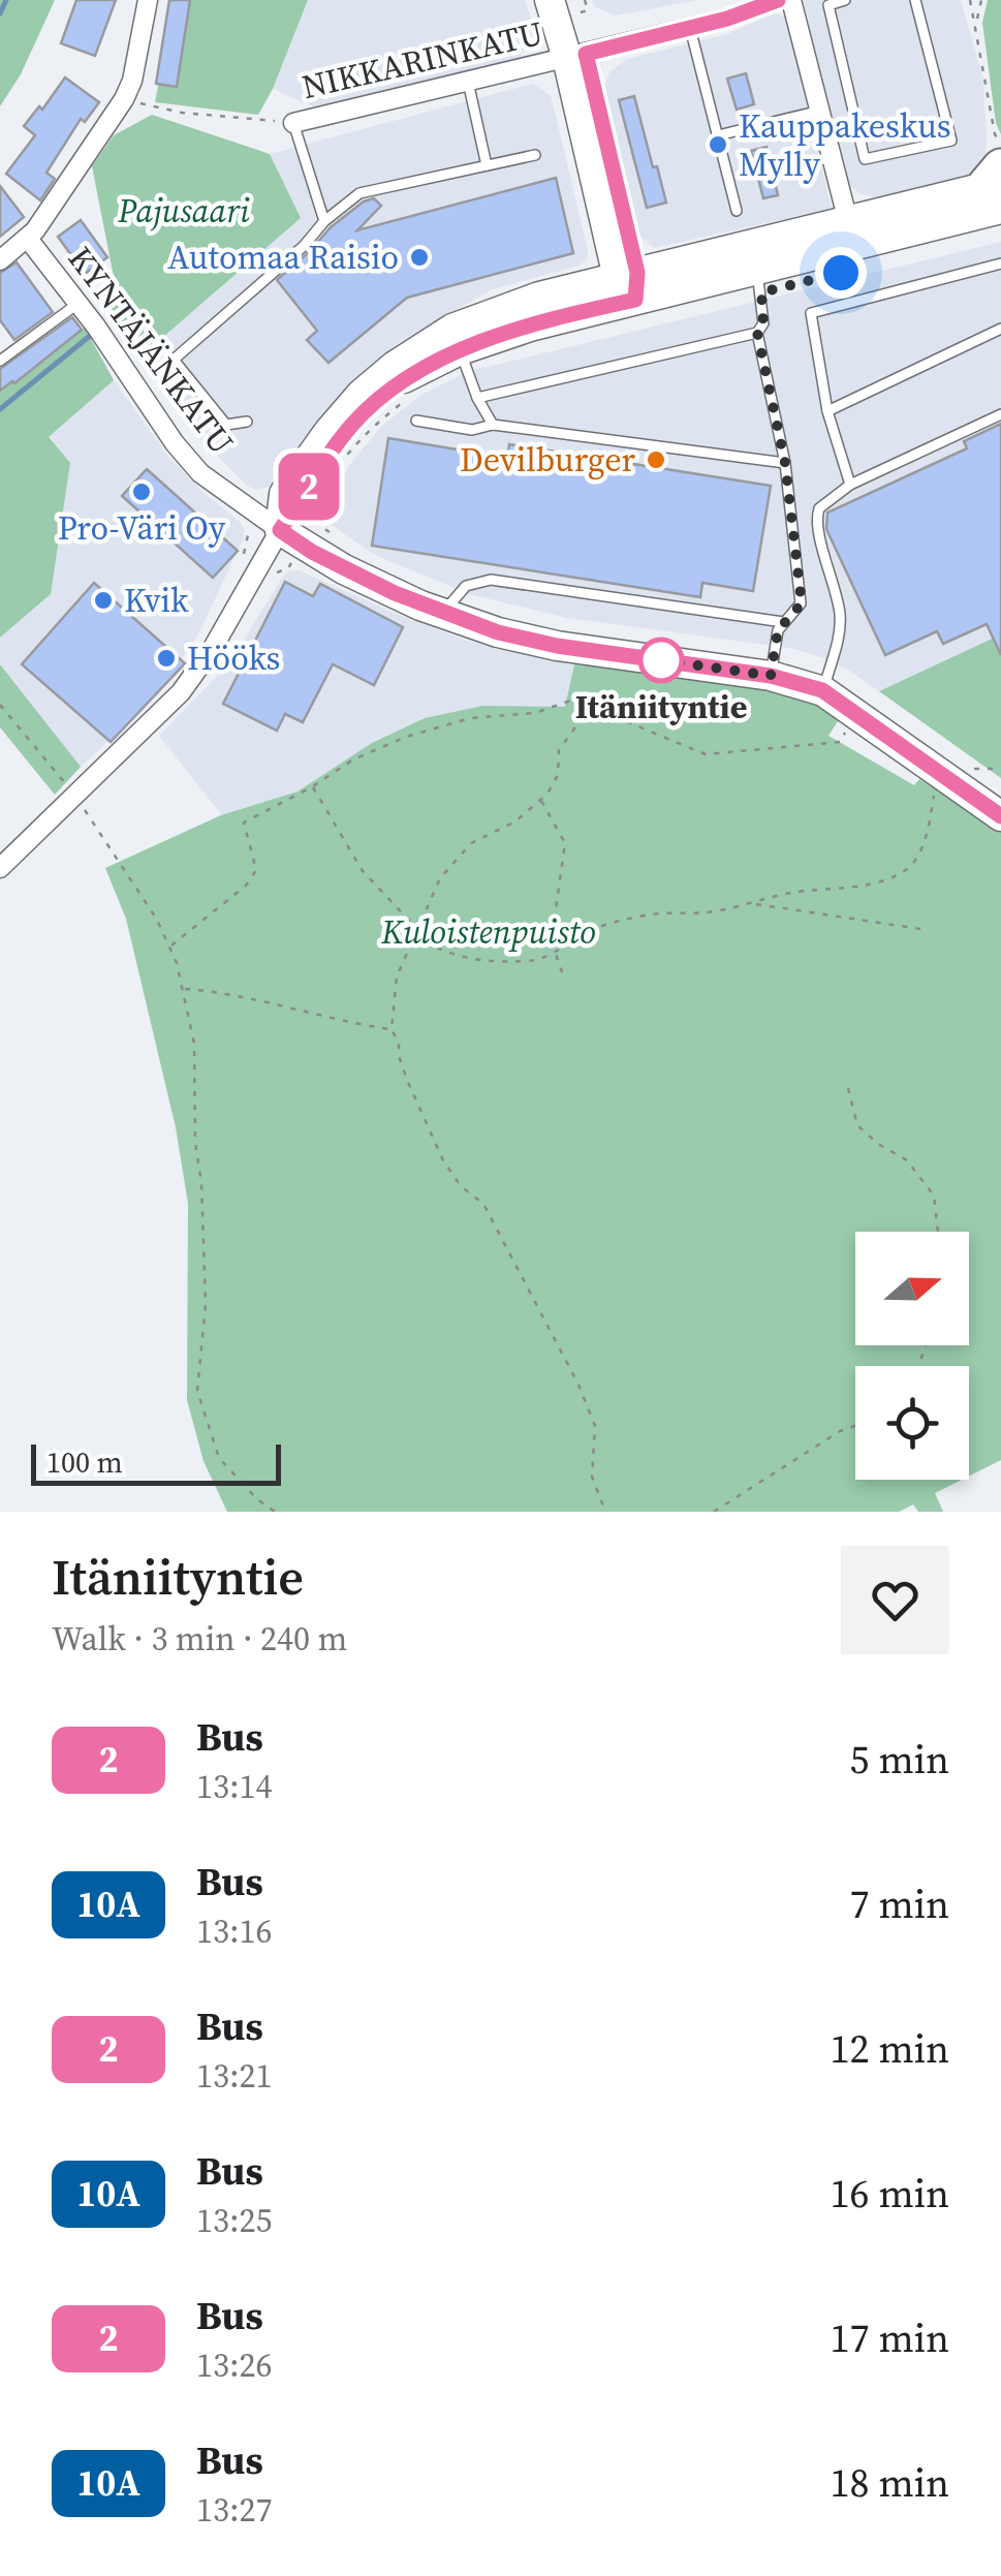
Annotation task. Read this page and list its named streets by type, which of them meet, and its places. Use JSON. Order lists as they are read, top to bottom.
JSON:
{
  "streets": {
    "street": ["NIKKARINKATU", "KYNTÄJÄNKATU"]
  },
  "parks": ["Pajusaari", "Kuloistenpuisto"],
  "places": [
    "Kauppakeskus Mylly",
    "Automaa Raisio",
    "Devilburger",
    "Pro-Väri Oy",
    "Kvik",
    "Hööks",
    "Itäniityntie"
  ],
  "lines": ["bus line 2"],
  "scale_bar": "100 m",
  "north": "right",
  "page": {
    "on_map": "2",
    "scale": "100 m",
    "heading": ["Itäniityntie", "Walk · 3 min · 240 m"],
    "list": [
      {
        "mark": "2",
        "name": "Bus",
        "note": "13:14",
        "value": "5 min"
      },
      {
        "mark": "10A",
        "name": "Bus",
        "note": "13:16",
        "value": "7 min"
      },
      {
        "mark": "2",
        "name": "Bus",
        "note": "13:21",
        "value": "12 min"
      },
      {
        "mark": "10A",
        "name": "Bus",
        "note": "13:25",
        "value": "16 min"
      },
      {
        "mark": "2",
        "name": "Bus",
        "note": "13:26",
        "value": "17 min"
      },
      {
        "mark": "10A",
        "name": "Bus",
        "note": "13:27",
        "value": "18 min"
      }
    ]
  }
}
